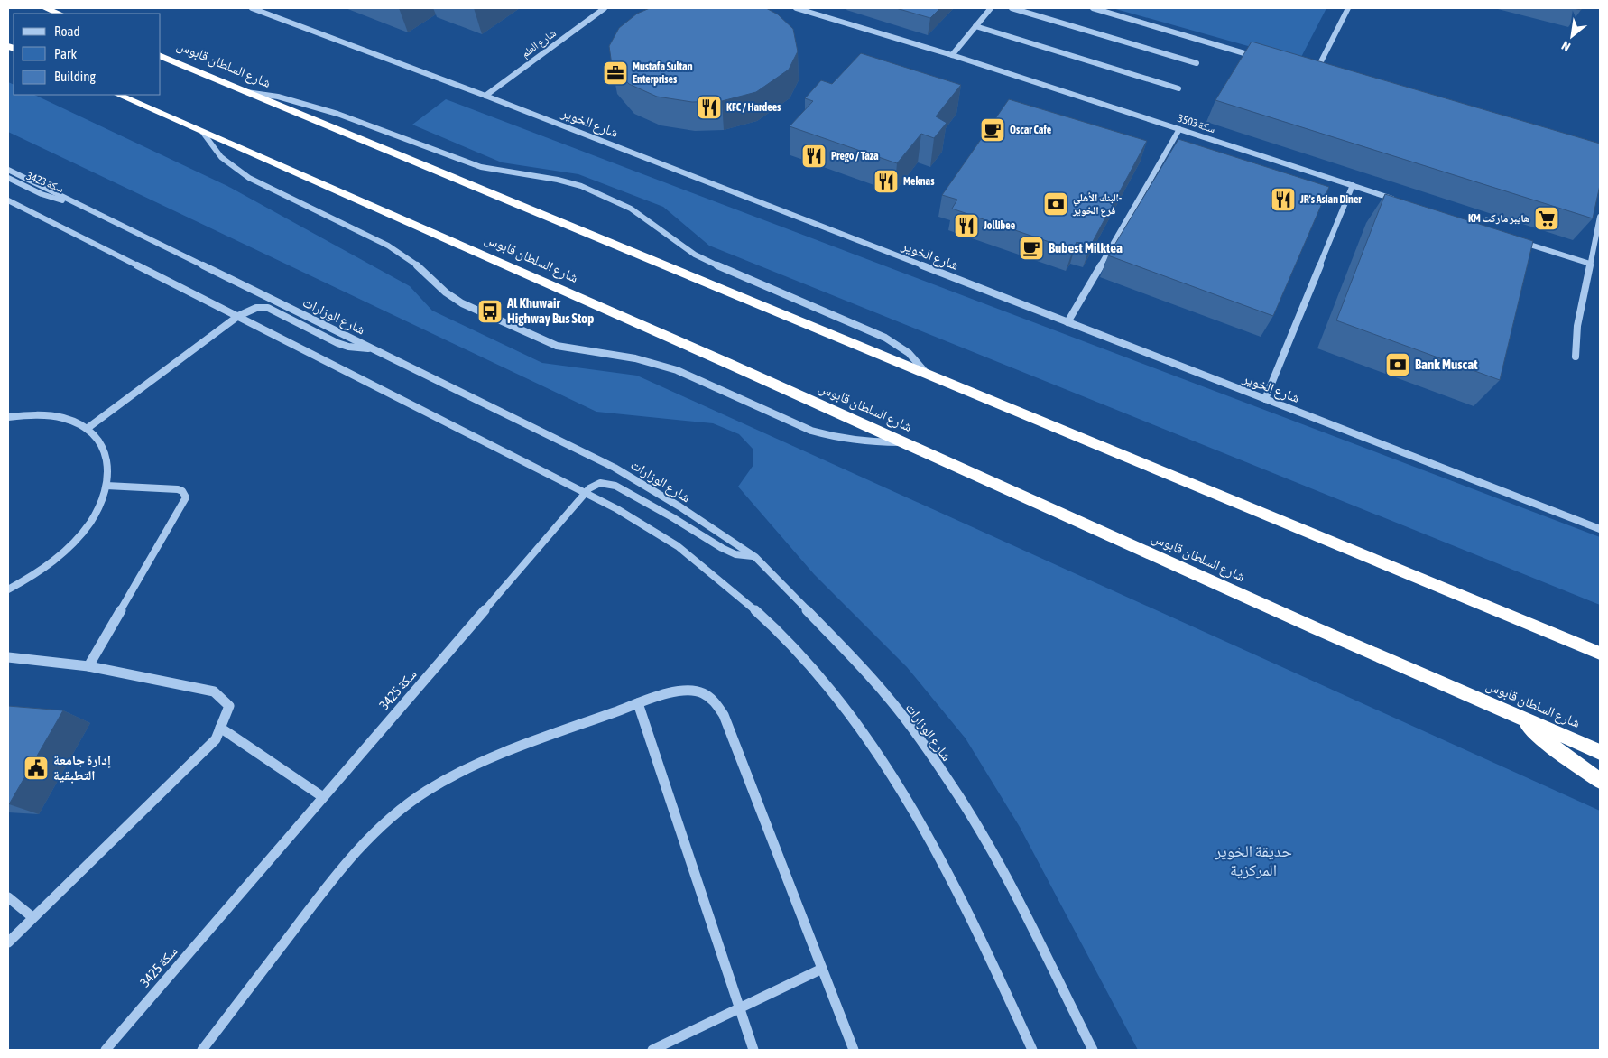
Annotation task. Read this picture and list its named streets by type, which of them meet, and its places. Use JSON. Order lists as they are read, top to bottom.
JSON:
{
  "streets": {
    "highway": ["شارع السلطان قابوس"],
    "street": [
      "شارع العلم",
      "شارع الخوير",
      "سكة 3503",
      "سكة 3423",
      "شارع الوزارات",
      "سكة 3425"
    ]
  },
  "crossings": [
    ["شارع العلم", "شارع الخوير"],
    ["سكة 3423", "شارع الوزارات"],
    ["شارع الوزارات", "سكة 3425"]
  ],
  "parks": ["حديقة الخوير المركزية"],
  "places": {
    "office": ["Mustafa Sultan Enterprises"],
    "restaurant": [
      "KFC / Hardees",
      "Prego / Taza",
      "Meknas",
      "JR's Asian Diner",
      "Jollibee"
    ],
    "cafe": ["Oscar Cafe", "Bubest Milktea"],
    "bank": ["البنك الأهلي- فرع الخوير", "Bank Muscat"],
    "supermarket": ["KM هايبر ماركت"],
    "bus stop": ["Al Khuwair Highway Bus Stop"],
    "public building": ["إدارة جامعة التطبقية"]
  },
  "legend": ["Road", "Park", "Building"],
  "north": "bottom left"
}
